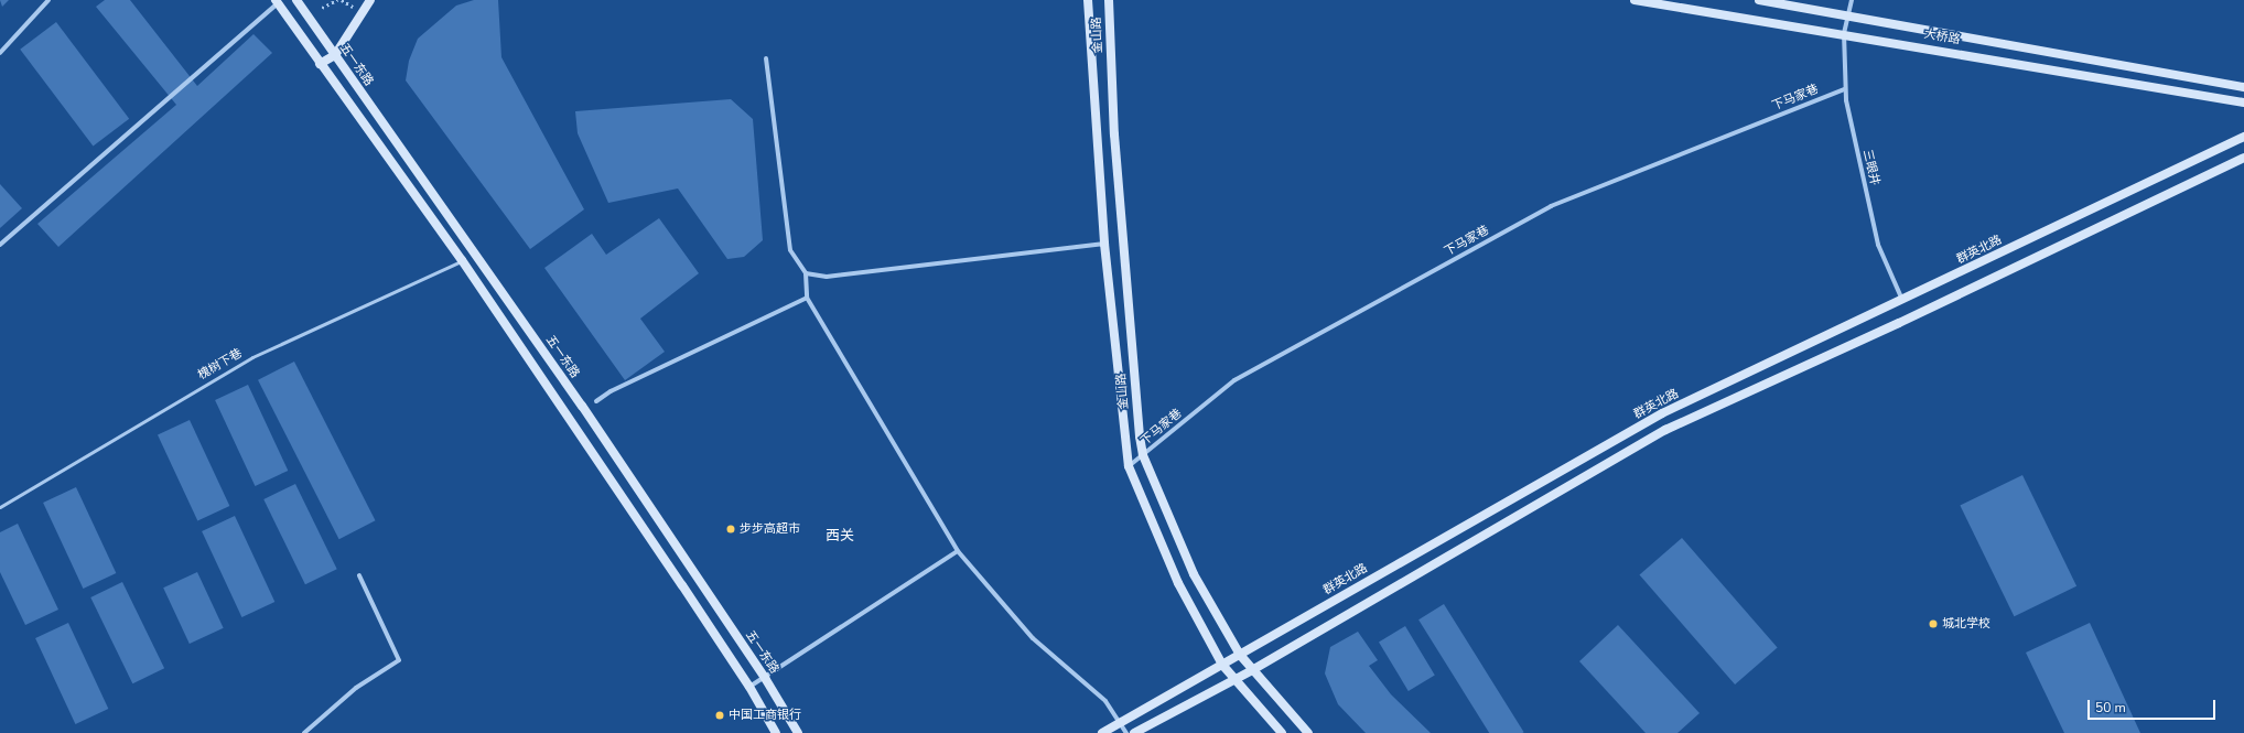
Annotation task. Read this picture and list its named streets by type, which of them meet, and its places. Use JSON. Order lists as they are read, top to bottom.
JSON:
{
  "streets": {
    "main road": [
      "金山路",
      "大桥路",
      "五一东路",
      "群英北路"
    ],
    "street": ["下马家巷", "三眼井"],
    "lane": ["槐树下巷"]
  },
  "crossings": [
    ["金山路", "下马家巷"],
    ["金山路", "群英北路"],
    ["大桥路", "三眼井"],
    ["下马家巷", "三眼井"],
    ["三眼井", "群英北路"]
  ],
  "districts": ["西关"],
  "places": ["步步高超市", "城北学校", "中国工商银行"],
  "scale_bar": "50 m"
}
